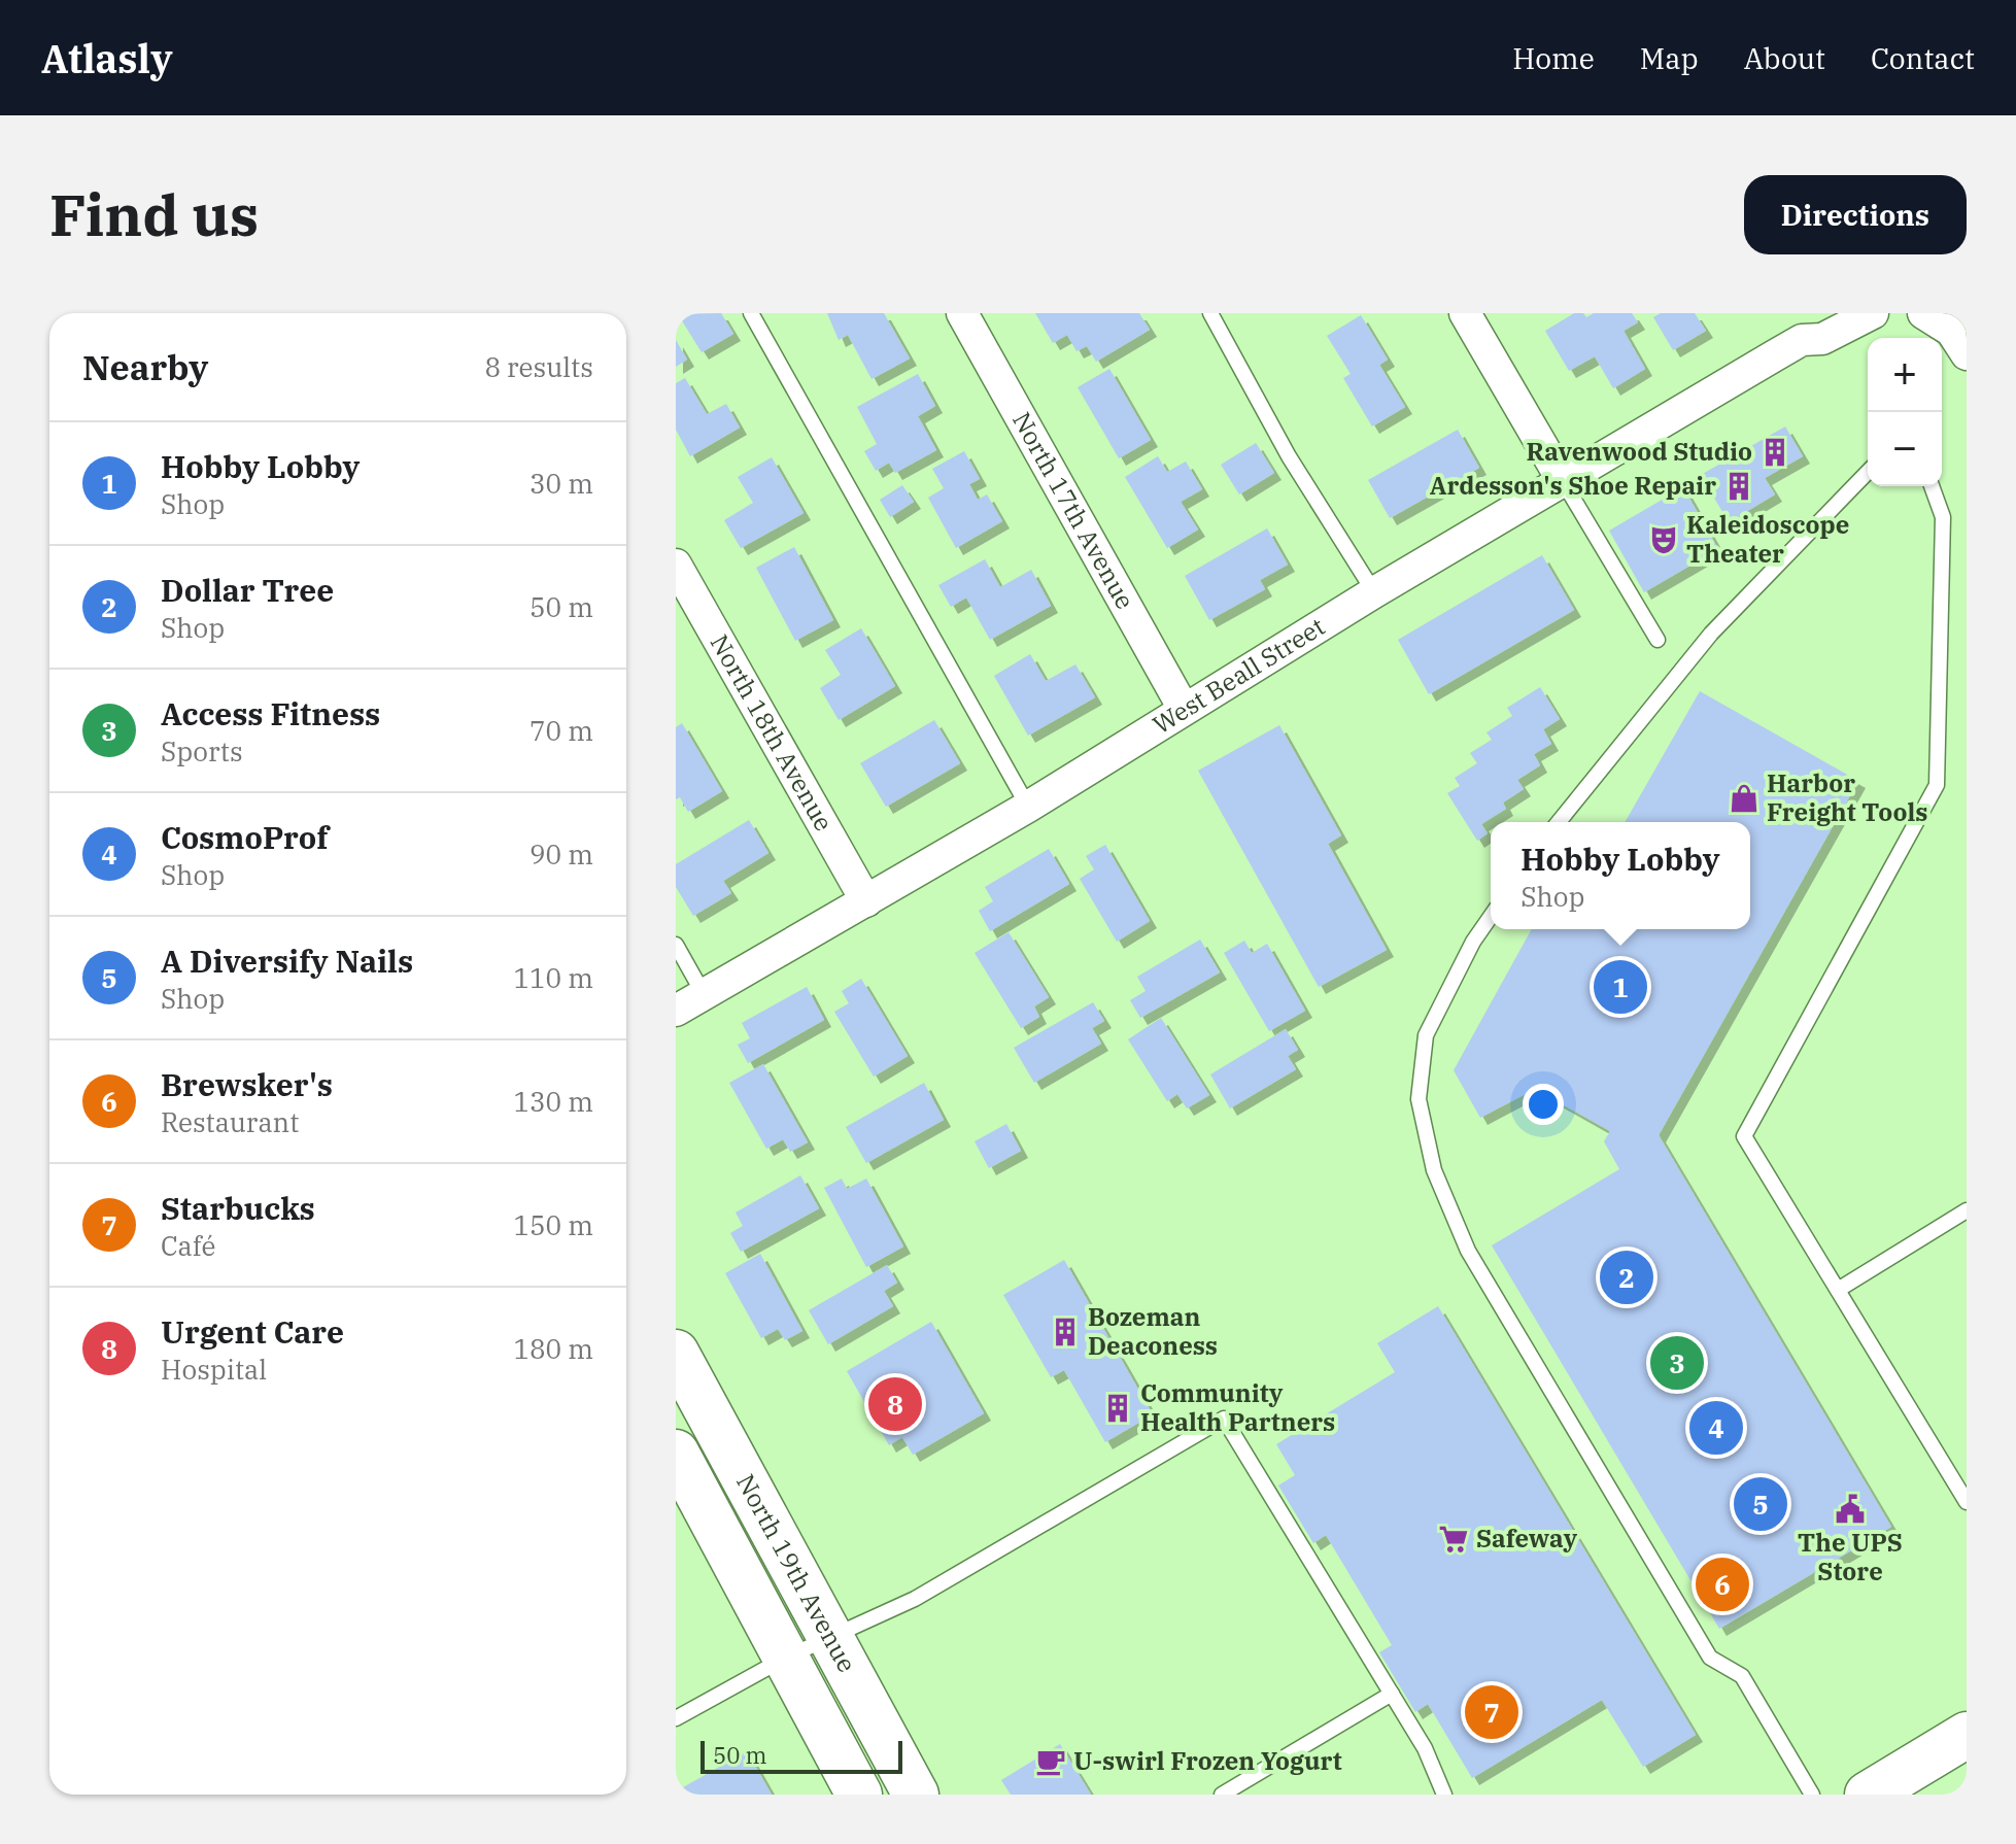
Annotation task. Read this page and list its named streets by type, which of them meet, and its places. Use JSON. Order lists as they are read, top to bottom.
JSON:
{
  "streets": {
    "main road": ["North 19th Avenue"],
    "street": ["North 17th Avenue", "West Beall Street", "North 18th Avenue"]
  },
  "crossings": [
    ["North 17th Avenue", "West Beall Street"],
    ["West Beall Street", "North 18th Avenue"]
  ],
  "places": {
    "building": [
      "Ravenwood Studio",
      "Ardesson's Shoe Repair",
      "Bozeman Deaconess",
      "Community Health Partners"
    ],
    "theatre": ["Kaleidoscope Theater"],
    "shop": ["Harbor Freight Tools"],
    "public building": ["The UPS Store"],
    "supermarket": ["Safeway"],
    "cafe": ["U-swirl Frozen Yogurt"]
  },
  "scale_bar": "50 m",
  "page": {
    "header": "Atlasly",
    "nav": [
      "Home",
      "Map",
      "About",
      "Contact"
    ],
    "buttons": "Directions",
    "title": "Find us",
    "heading": ["Nearby", "8 results"],
    "map_buttons": ["+", "−"],
    "list": [
      {
        "mark": "1",
        "name": "Hobby Lobby",
        "note": "Shop",
        "value": "30 m"
      },
      {
        "mark": "2",
        "name": "Dollar Tree",
        "note": "Shop",
        "value": "50 m"
      },
      {
        "mark": "3",
        "name": "Access Fitness",
        "note": "Sports",
        "value": "70 m"
      },
      {
        "mark": "4",
        "name": "CosmoProf",
        "note": "Shop",
        "value": "90 m"
      },
      {
        "mark": "5",
        "name": "A Diversify Nails",
        "note": "Shop",
        "value": "110 m"
      },
      {
        "mark": "6",
        "name": "Brewsker's",
        "note": "Restaurant",
        "value": "130 m"
      },
      {
        "mark": "7",
        "name": "Starbucks",
        "note": "Café",
        "value": "150 m"
      },
      {
        "mark": "8",
        "name": "Urgent Care",
        "note": "Hospital",
        "value": "180 m"
      }
    ],
    "popup": ["Hobby Lobby", "Shop"],
    "pins": [
      "1",
      "2",
      "3",
      "8",
      "4",
      "5",
      "6",
      "7"
    ],
    "scale": "50 m"
  }
}
